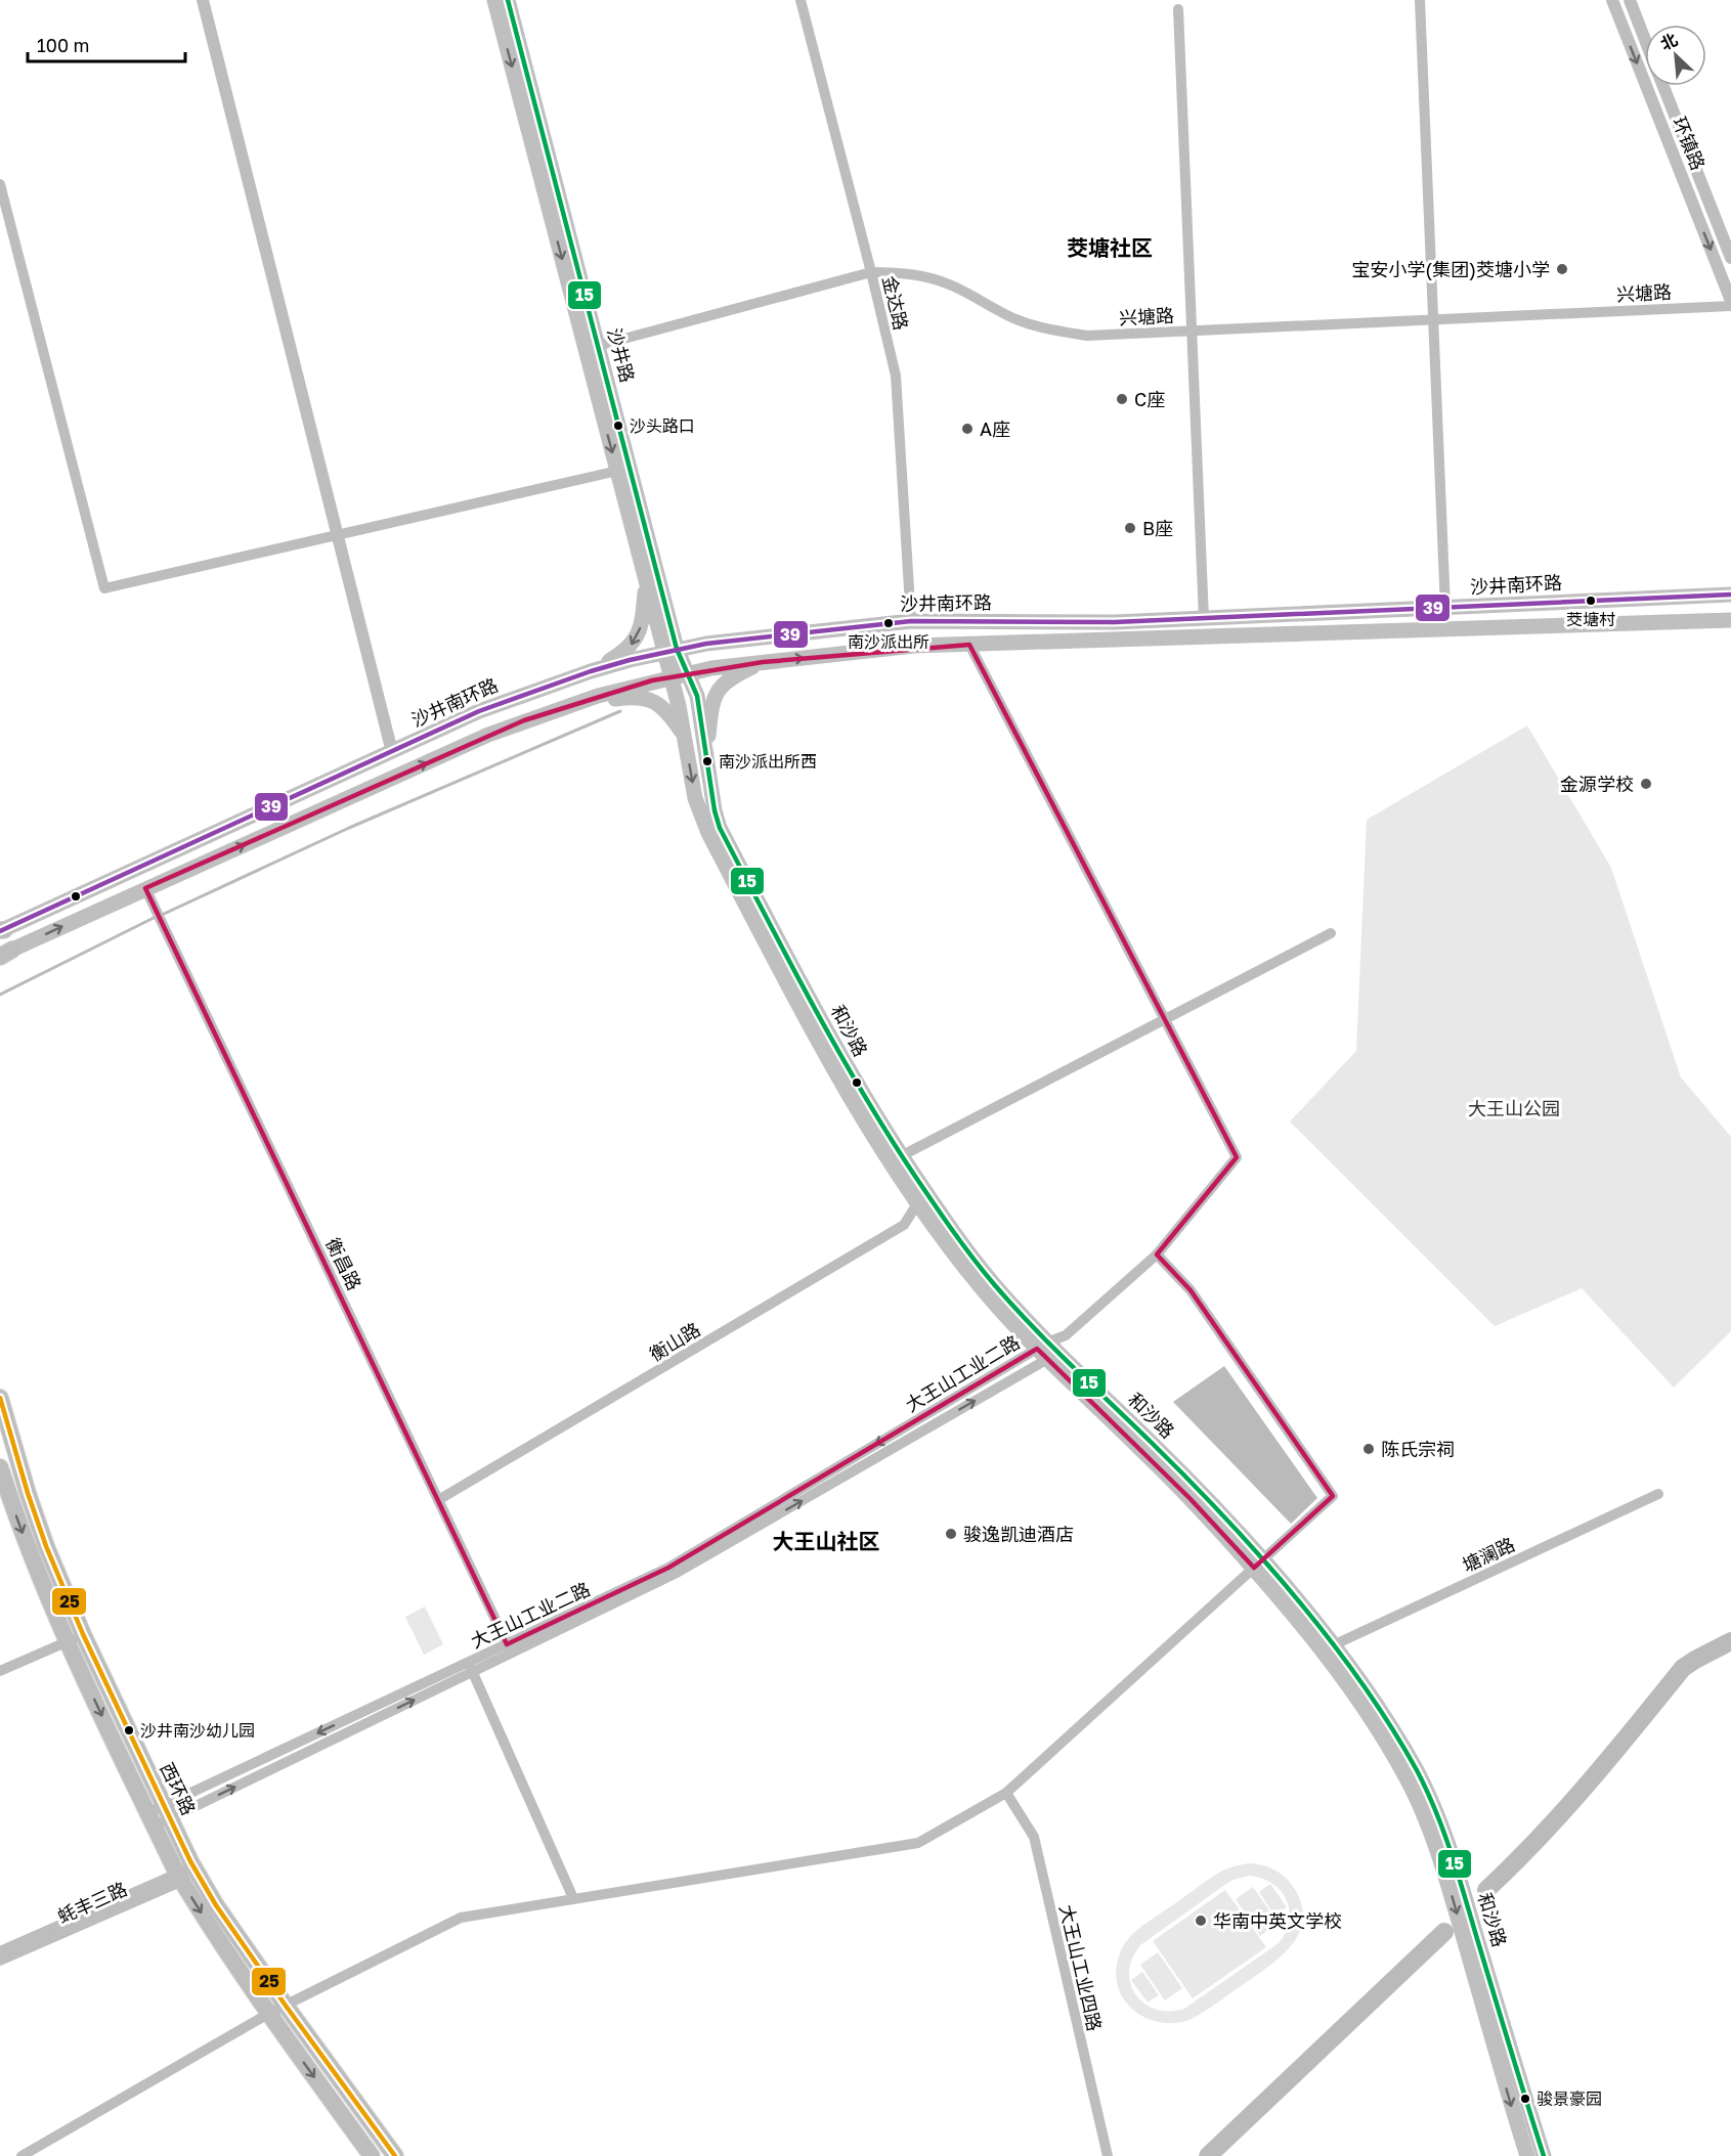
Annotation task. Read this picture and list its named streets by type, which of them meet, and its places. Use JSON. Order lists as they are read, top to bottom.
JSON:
{
  "streets": {
    "main road": [
      "沙井路",
      "沙井南环路",
      "和沙路",
      "西环路"
    ],
    "street": [
      "环镇路",
      "兴塘路",
      "金达路",
      "衡昌路",
      "衡山路",
      "大王山工业二路",
      "塘澜路",
      "蚝丰三路",
      "大王山工业四路"
    ]
  },
  "crossings": [
    ["兴塘路", "金达路"],
    ["兴塘路", "沙井路"],
    ["金达路", "沙井南环路"],
    ["沙井路", "沙井南环路"],
    ["沙井路", "和沙路"],
    ["沙井南环路", "和沙路"],
    ["和沙路", "衡山路"],
    ["和沙路", "大王山工业二路"],
    ["和沙路", "塘澜路"],
    ["衡昌路", "衡山路"],
    ["衡昌路", "大王山工业二路"],
    ["大王山工业二路", "西环路"],
    ["西环路", "蚝丰三路"]
  ],
  "districts": ["茭塘社区", "大王山社区"],
  "parks": ["大王山公园"],
  "places": [
    "宝安小学(集团)茭塘小学",
    "C座",
    "沙头路口",
    "A座",
    "B座",
    "茭塘村",
    "南沙派出所",
    "南沙派出所西",
    "金源学校",
    "陈氏宗祠",
    "骏逸凯迪酒店",
    "沙井南沙幼儿园",
    "华南中英文学校",
    "骏景豪园"
  ],
  "lines": ["transit line 15", "transit line 39", "transit line 25"],
  "scale_bar": "100 m",
  "north": "top left"
}
